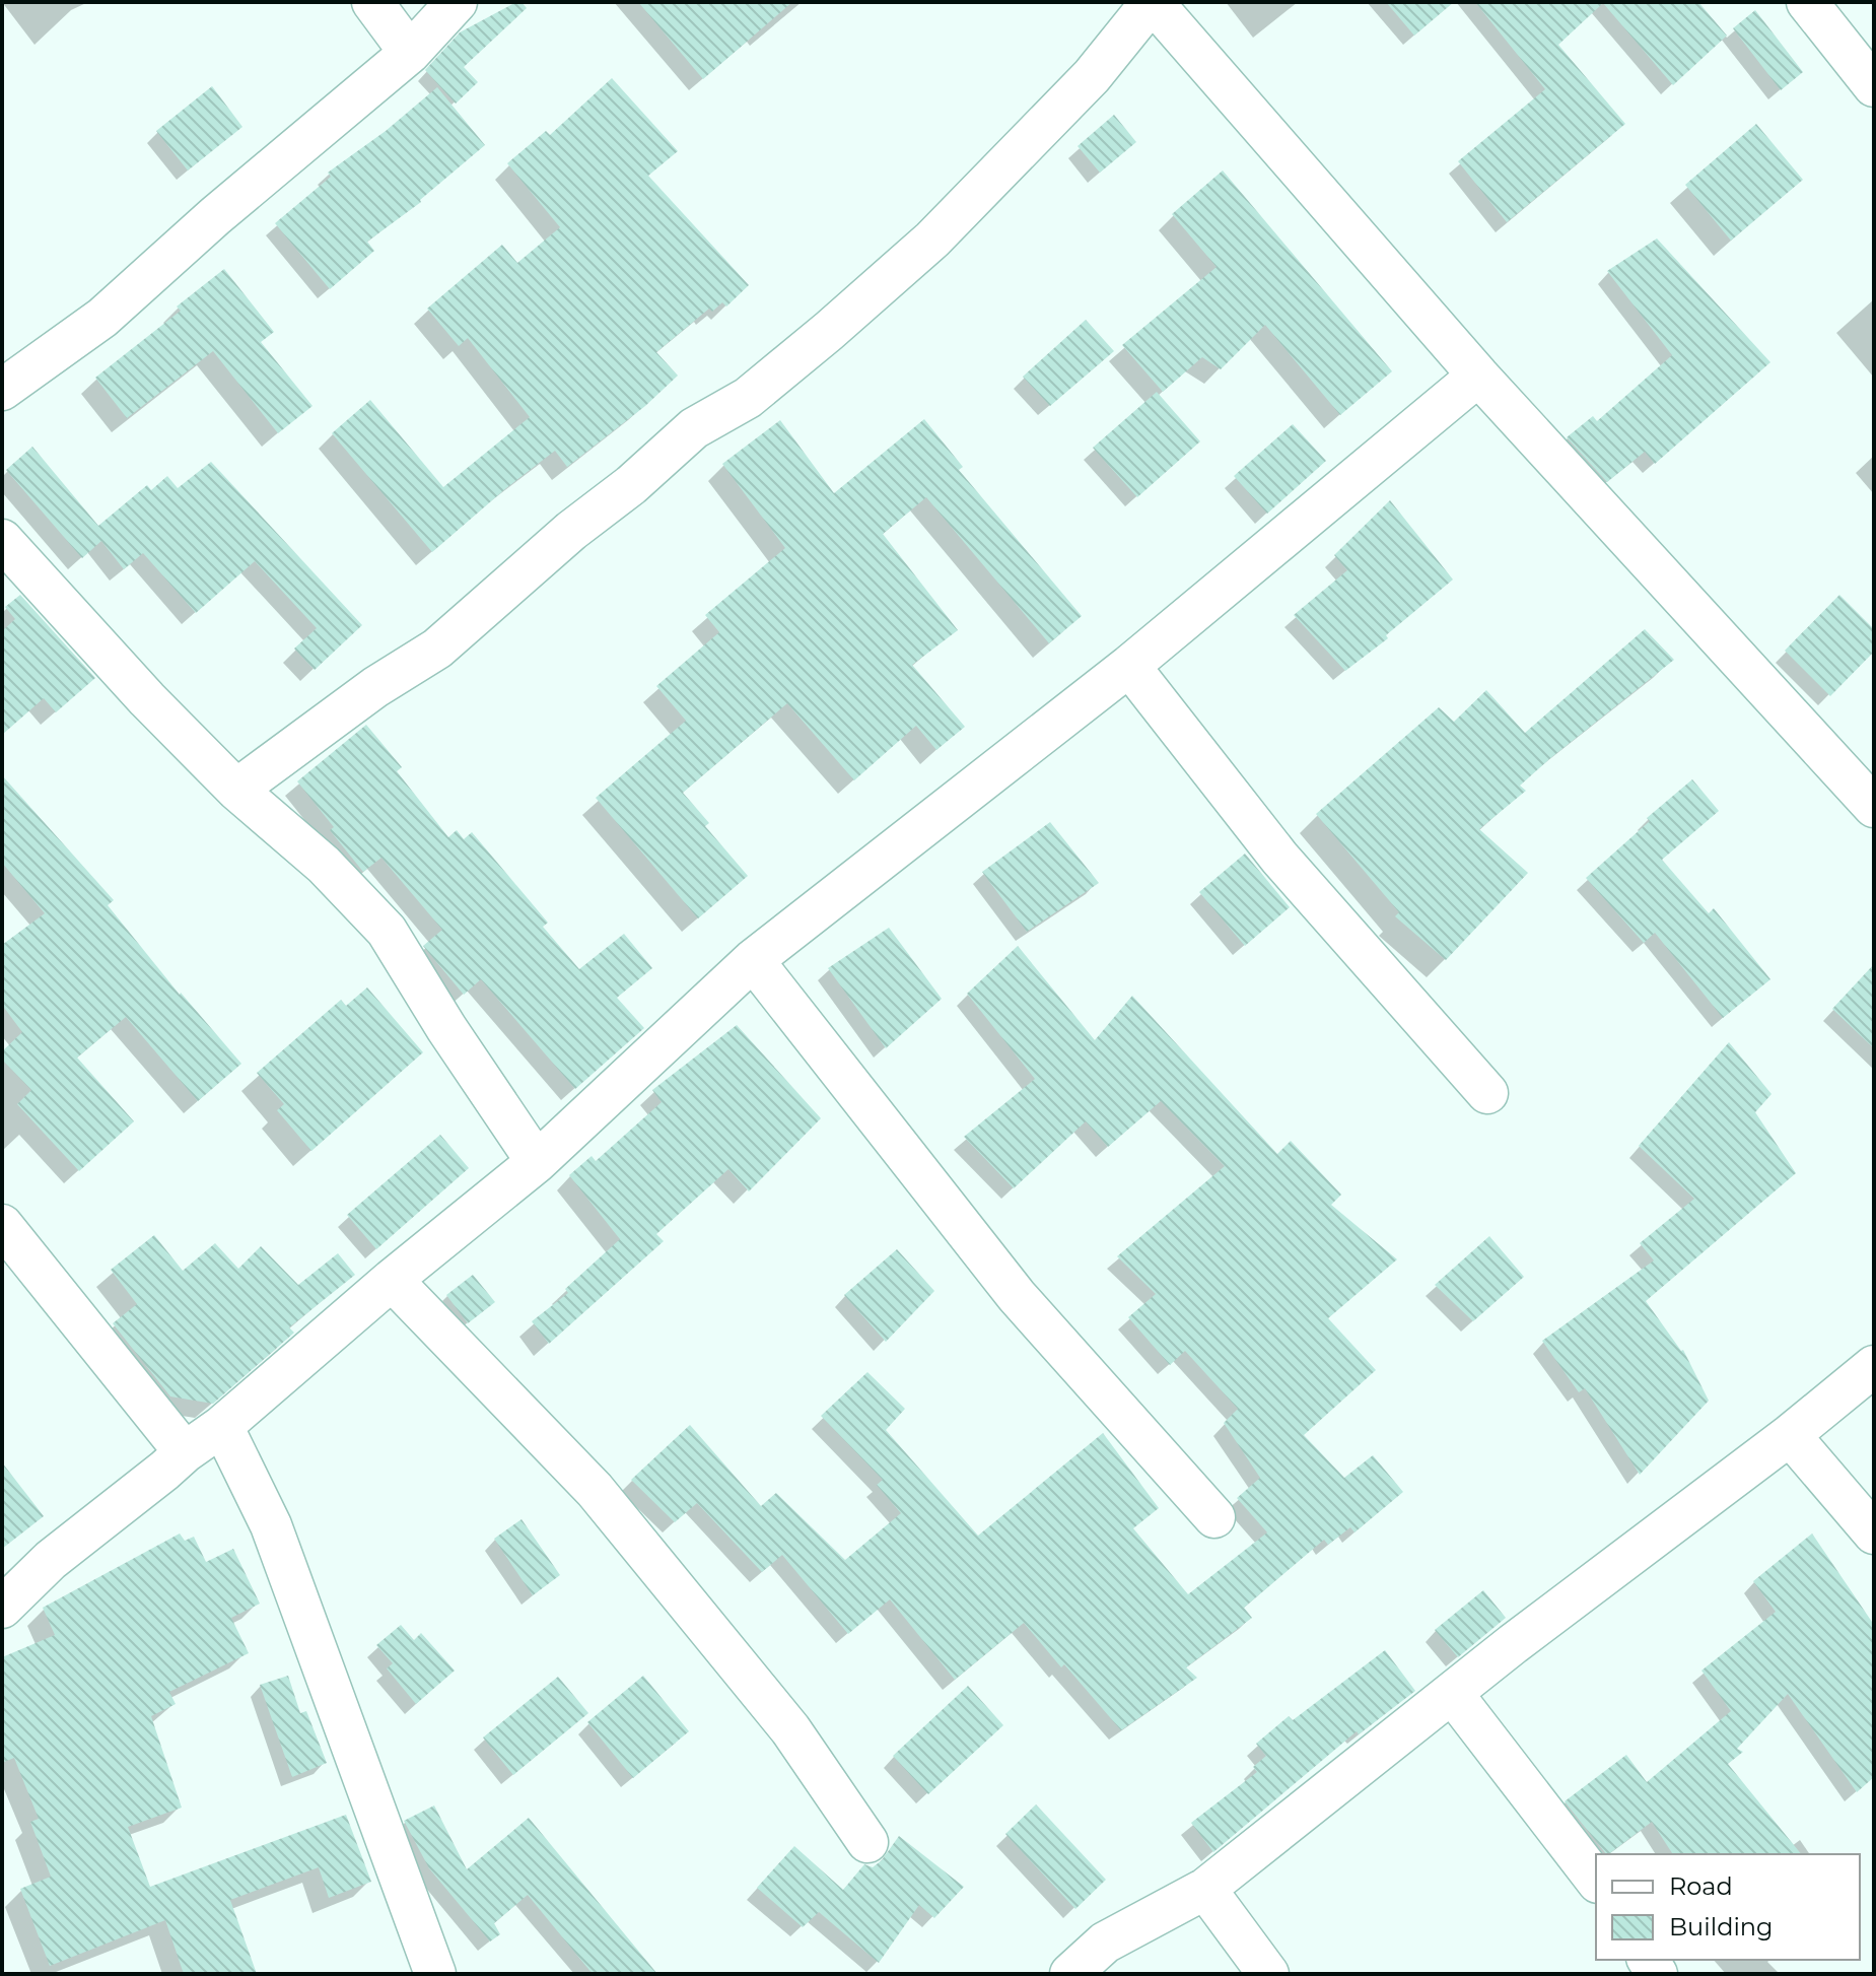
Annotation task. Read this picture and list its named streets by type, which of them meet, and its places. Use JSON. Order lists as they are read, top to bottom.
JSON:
{
  "legend": ["Road", "Building"]
}
